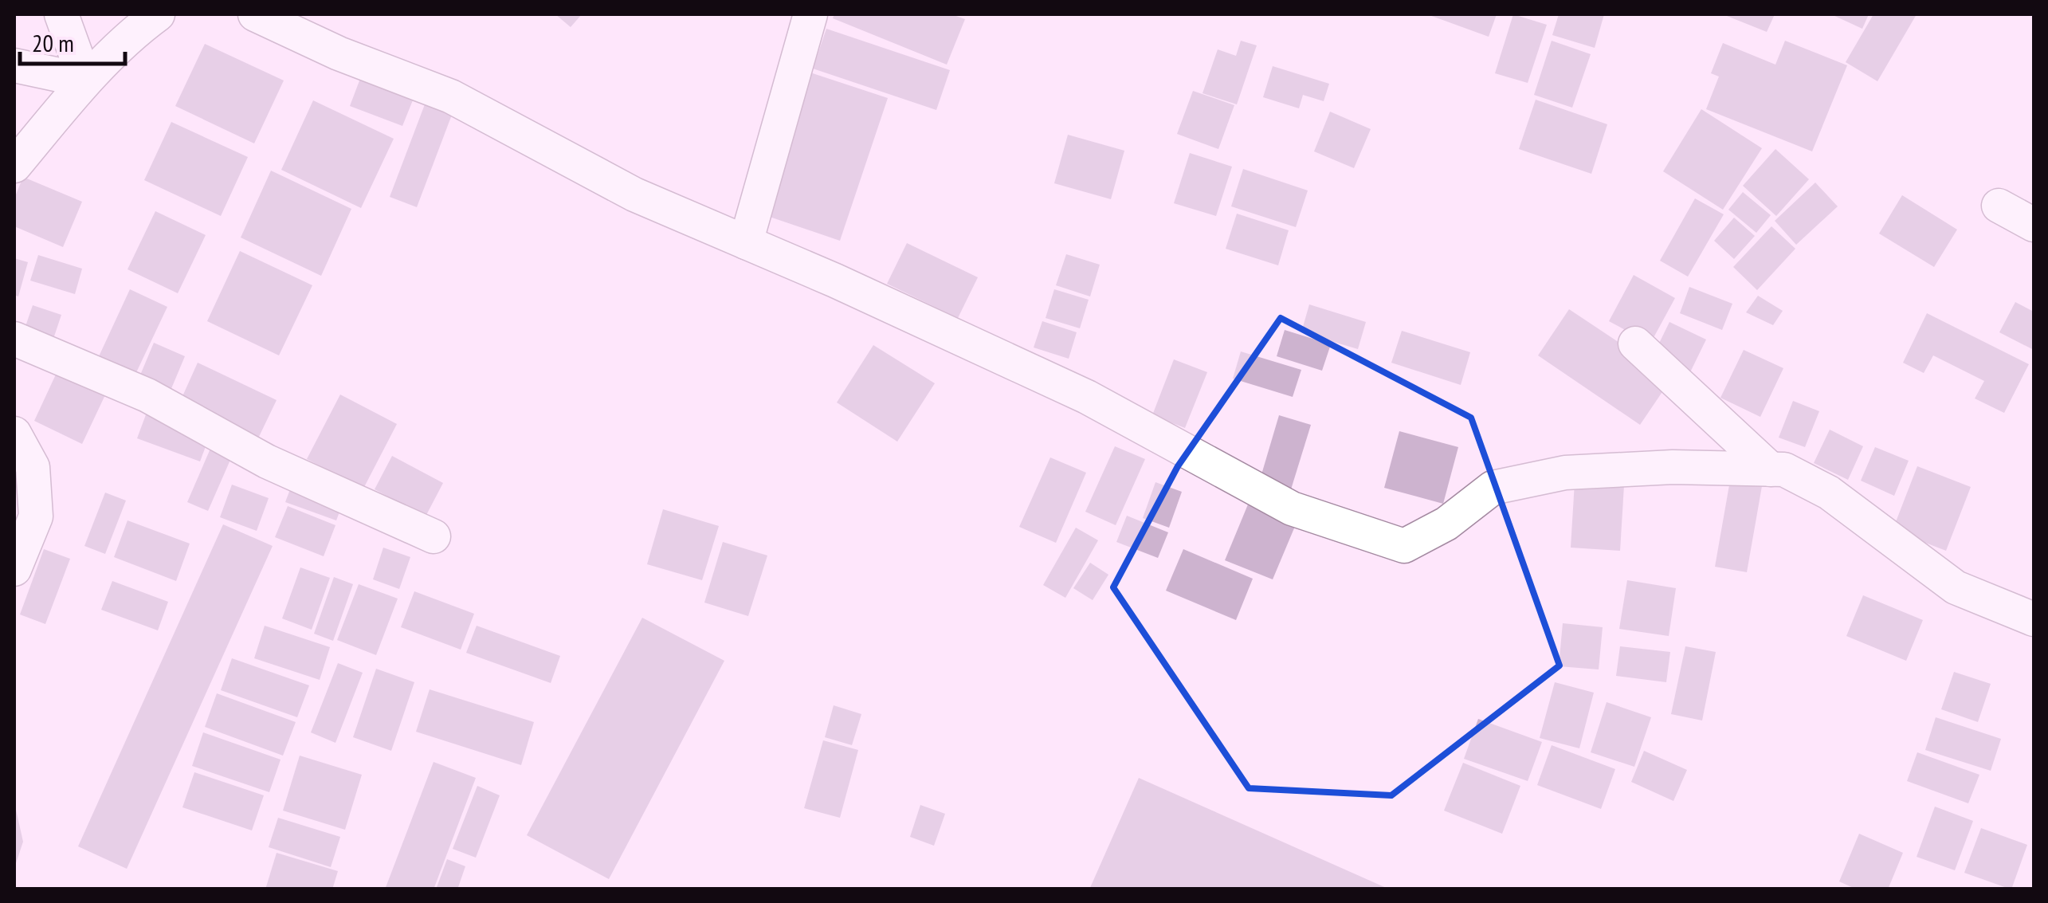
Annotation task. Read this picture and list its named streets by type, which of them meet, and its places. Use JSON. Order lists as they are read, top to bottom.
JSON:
{
  "scale_bar": "20 m"
}
